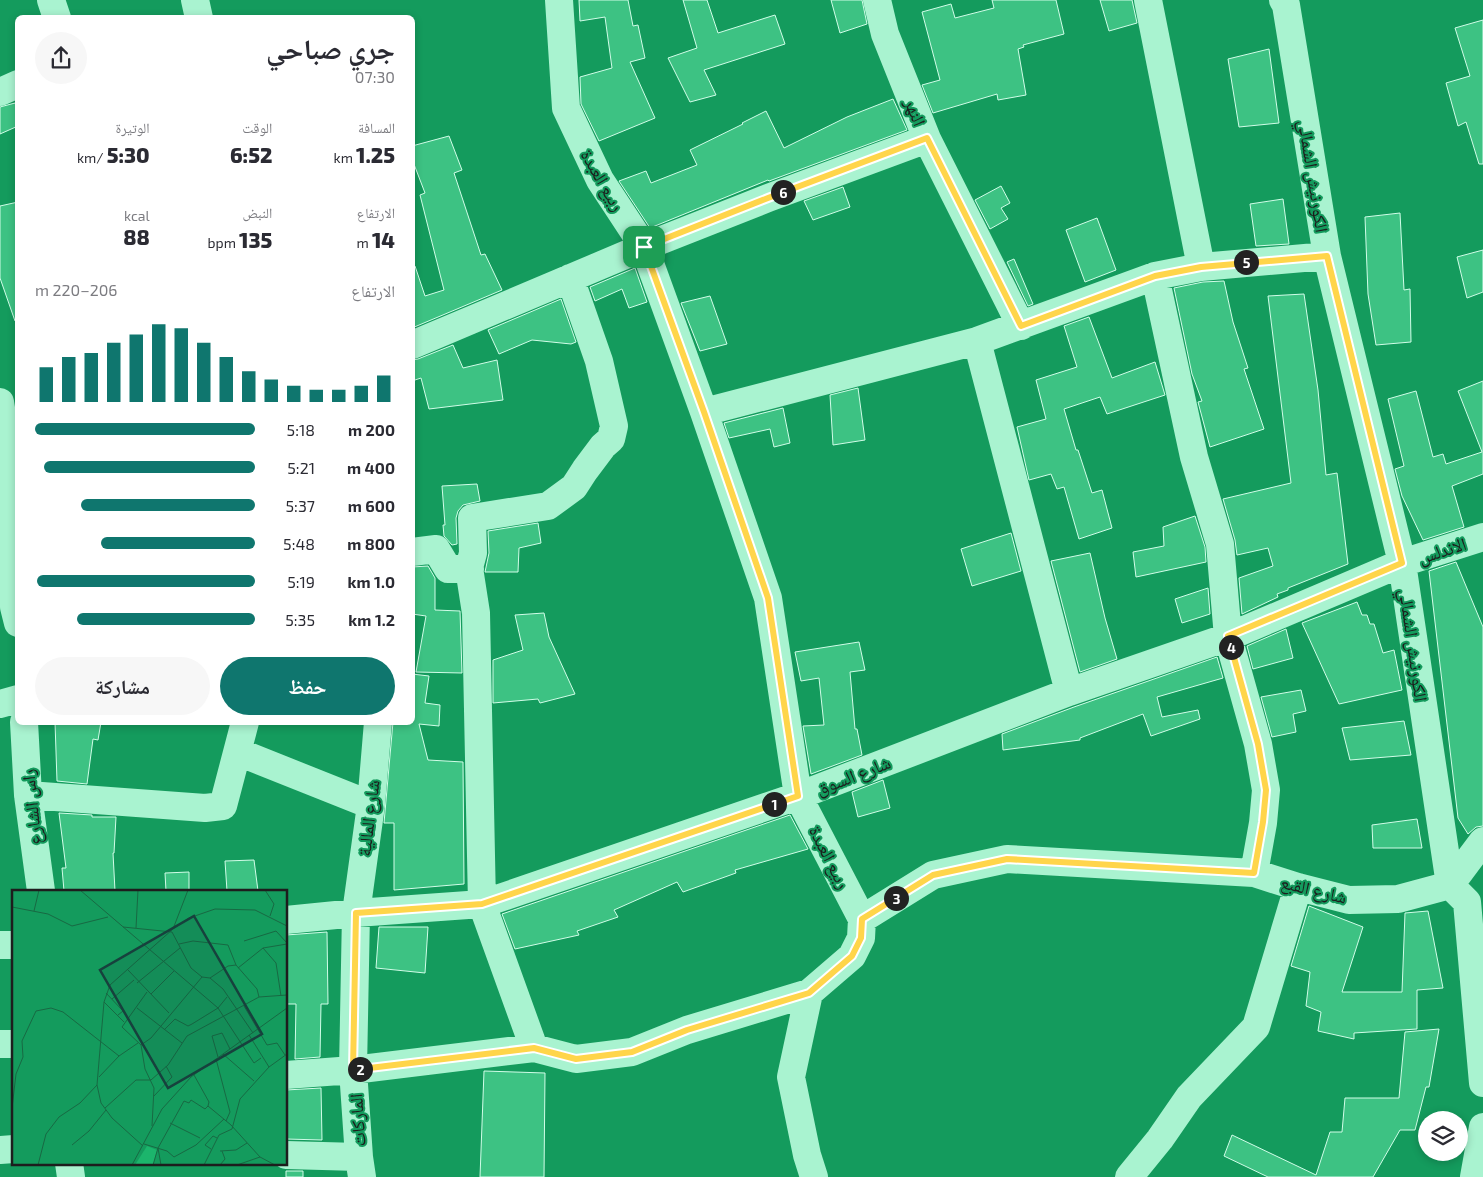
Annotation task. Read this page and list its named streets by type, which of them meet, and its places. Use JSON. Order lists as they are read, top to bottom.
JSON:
{
  "streets": {
    "street": [
      "النهر",
      "الكورنيش الشمالي",
      "ربيع العبدة",
      "الاندلس",
      "شارع السوق",
      "راس الشارع",
      "شارع المالية",
      "شارع القبع",
      "الماركات"
    ]
  },
  "crossings": [
    ["الكورنيش الشمالي", "الاندلس"],
    ["الكورنيش الشمالي", "شارع السوق"],
    ["الكورنيش الشمالي", "شارع القبع"],
    ["ربيع العبدة", "شارع السوق"],
    ["ربيع العبدة", "شارع القبع"],
    ["الاندلس", "شارع السوق"],
    ["شارع السوق", "شارع المالية"],
    ["شارع السوق", "الماركات"],
    ["شارع المالية", "الماركات"]
  ],
  "page": {
    "heading": ["جري صباحي", "07:30"],
    "stats": [
      ["المسافة", "1.25 km"],
      ["الوقت", "6:52"],
      ["الوتيرة", "5:30 /km"],
      ["الارتفاع", "14 m"],
      ["النبض", "135 bpm"],
      ["kcal", "88"]
    ],
    "pins": [
      "6",
      "5",
      "4",
      "1",
      "3",
      "2"
    ],
    "chart": ["الارتفاع", "206–220 m"],
    "list": [
      {
        "name": "200 m",
        "note": "5:18"
      },
      {
        "name": "400 m",
        "note": "5:21"
      },
      {
        "name": "600 m",
        "note": "5:37"
      },
      {
        "name": "800 m",
        "note": "5:48"
      },
      {
        "name": "1.0 km",
        "note": "5:19"
      },
      {
        "name": "1.2 km",
        "note": "5:35"
      }
    ],
    "buttons": ["حفظ", "مشاركة"]
  }
}
